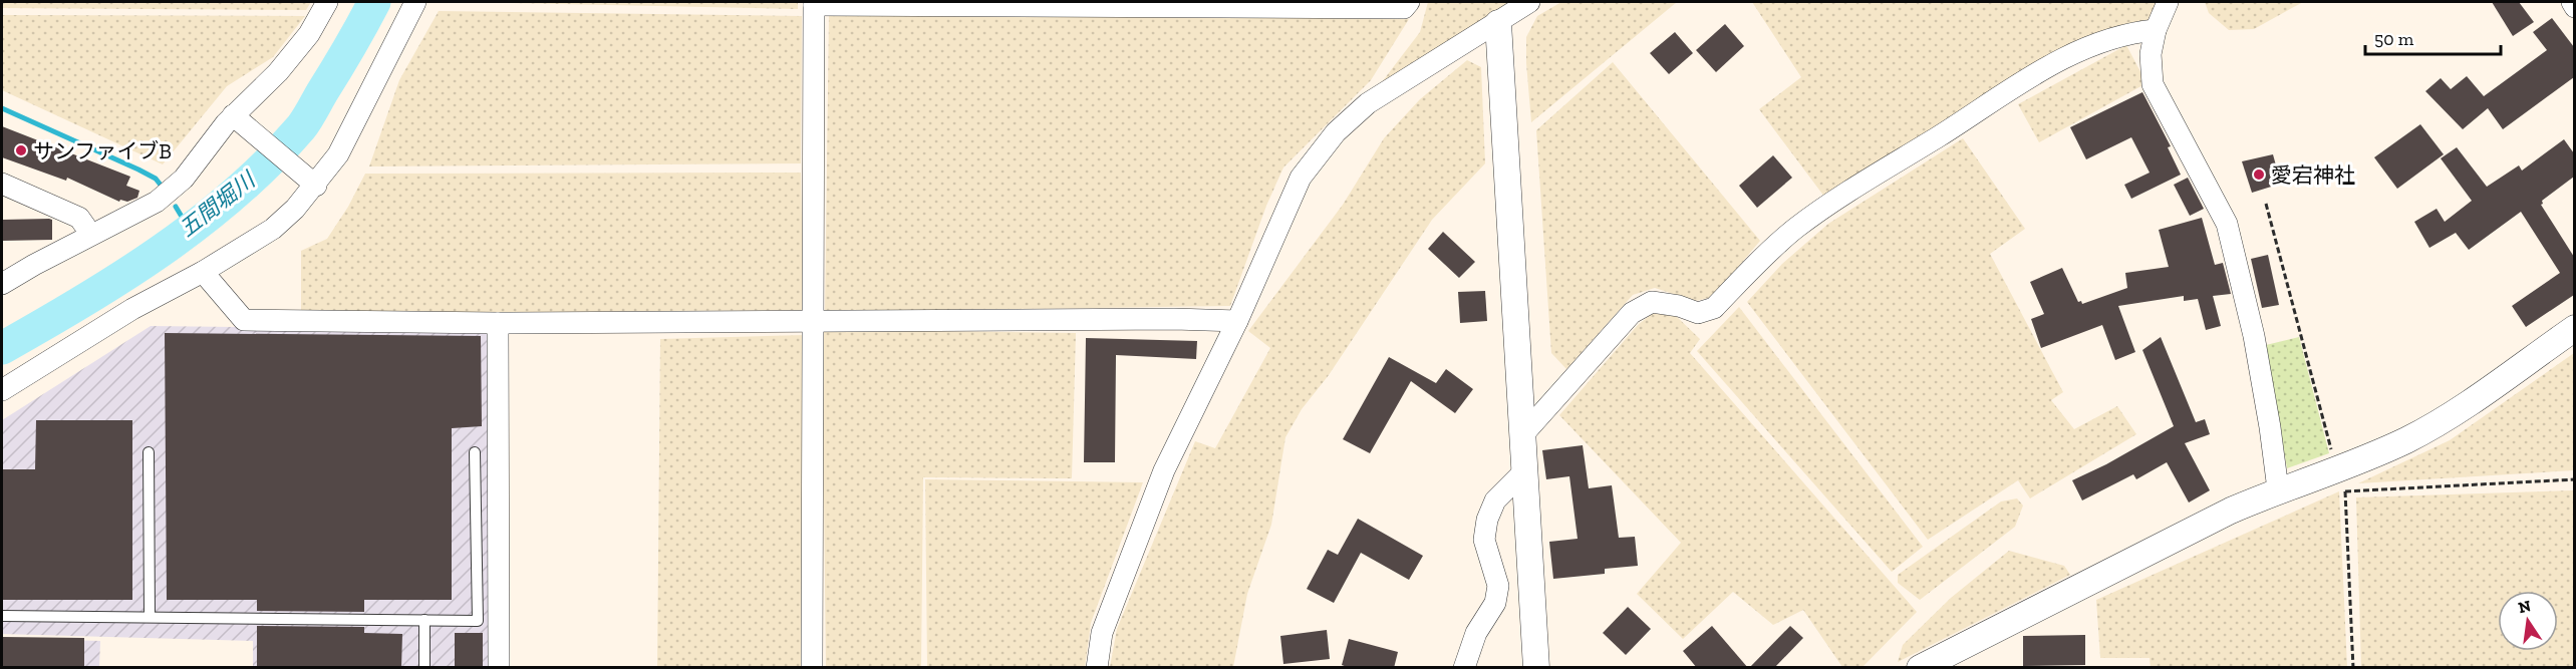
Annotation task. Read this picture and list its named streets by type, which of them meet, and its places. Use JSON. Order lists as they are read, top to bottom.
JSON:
{
  "water": ["五間堀川"],
  "places": ["サンファイブB", "愛宕神社"],
  "scale_bar": "50 m",
  "north": "top"
}
